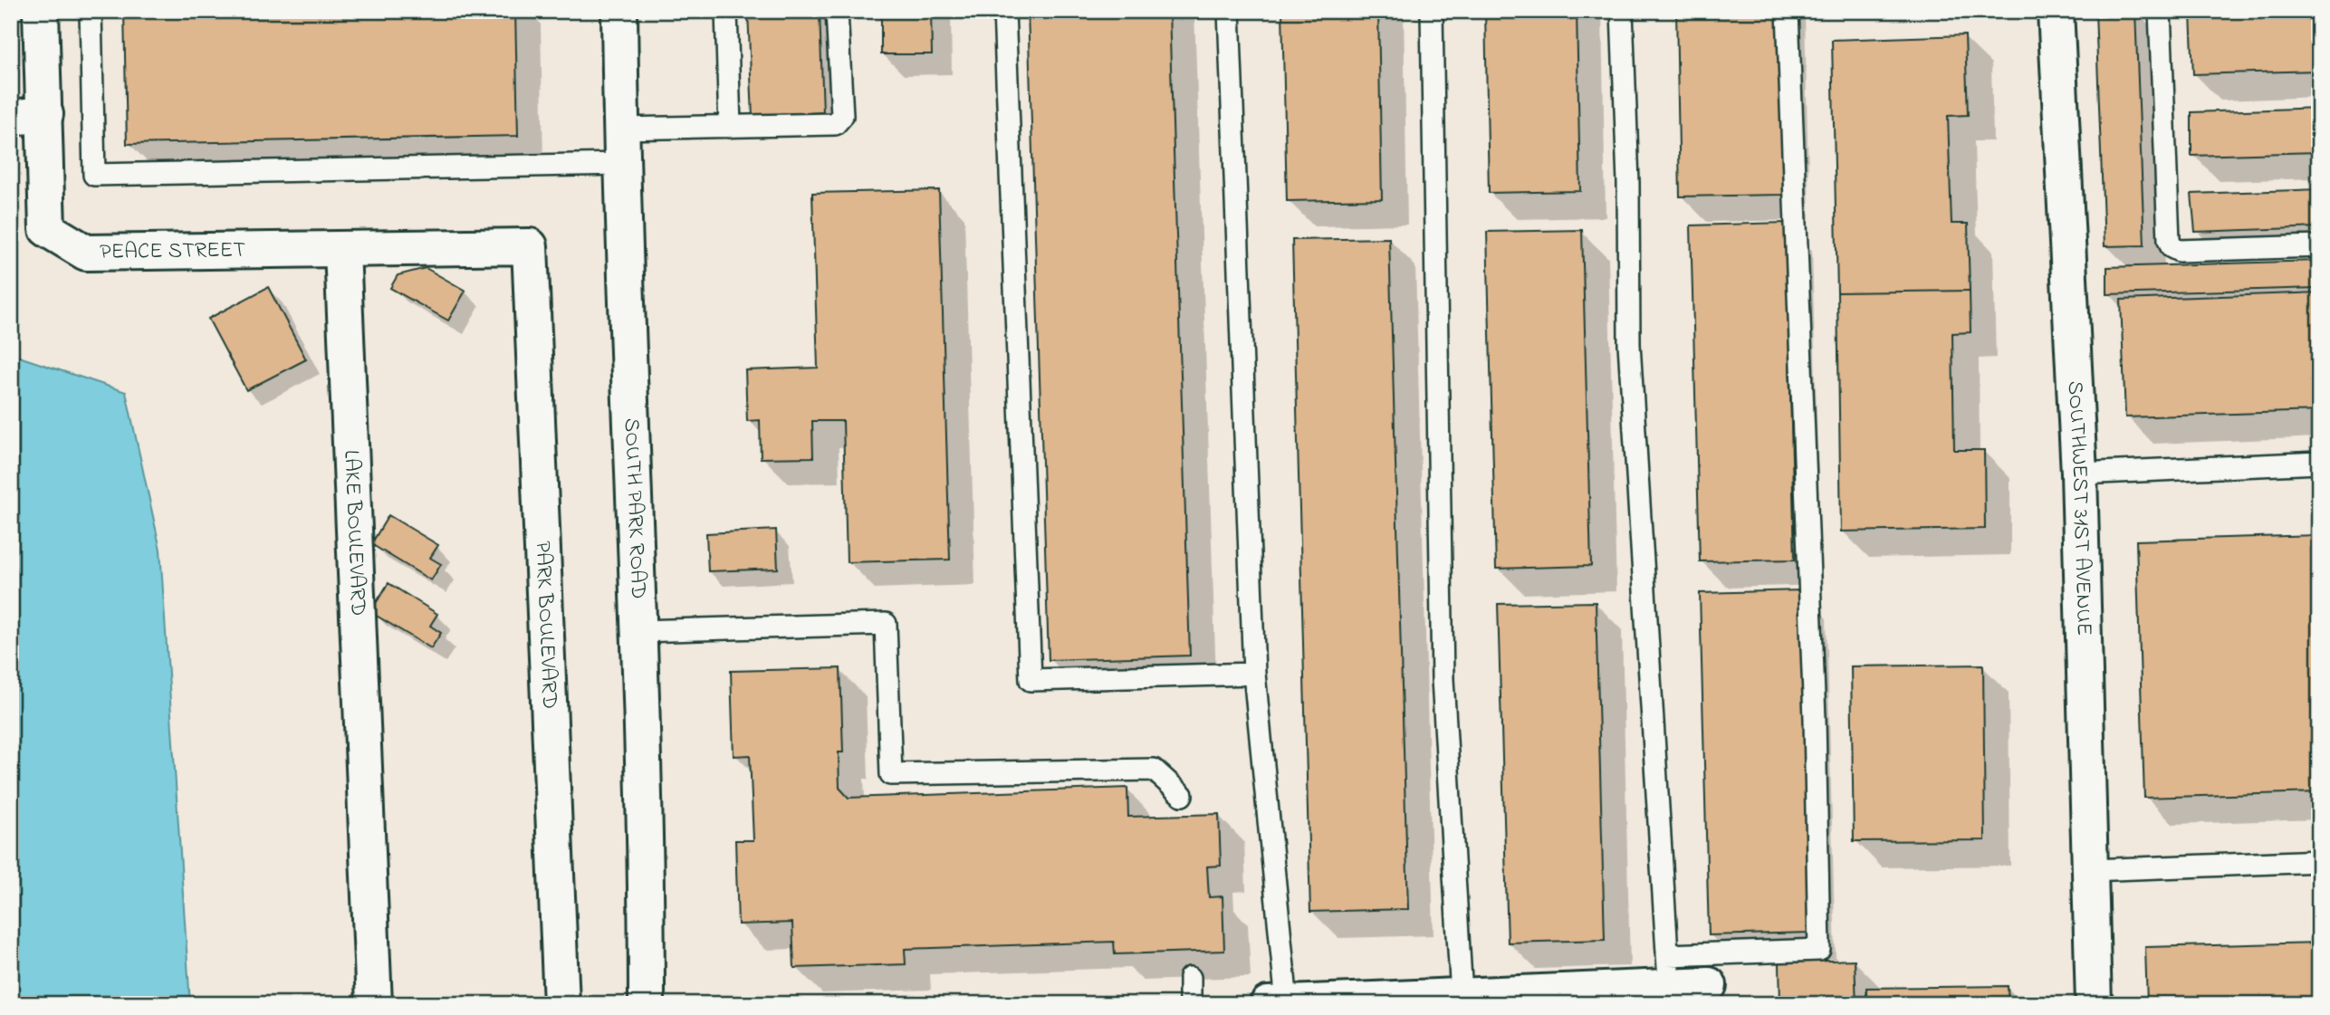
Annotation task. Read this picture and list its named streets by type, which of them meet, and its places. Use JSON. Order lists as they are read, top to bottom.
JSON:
{
  "streets": {
    "street": [
      "PEACE STREET",
      "SOUTH PARK ROAD",
      "SOUTHWEST 31ST AVENUE",
      "LAKE BOULEVARD",
      "PARK BOULEVARD"
    ]
  },
  "crossings": [
    ["PEACE STREET", "LAKE BOULEVARD"],
    ["PEACE STREET", "PARK BOULEVARD"],
    ["LAKE BOULEVARD", "PARK BOULEVARD"]
  ]
}
